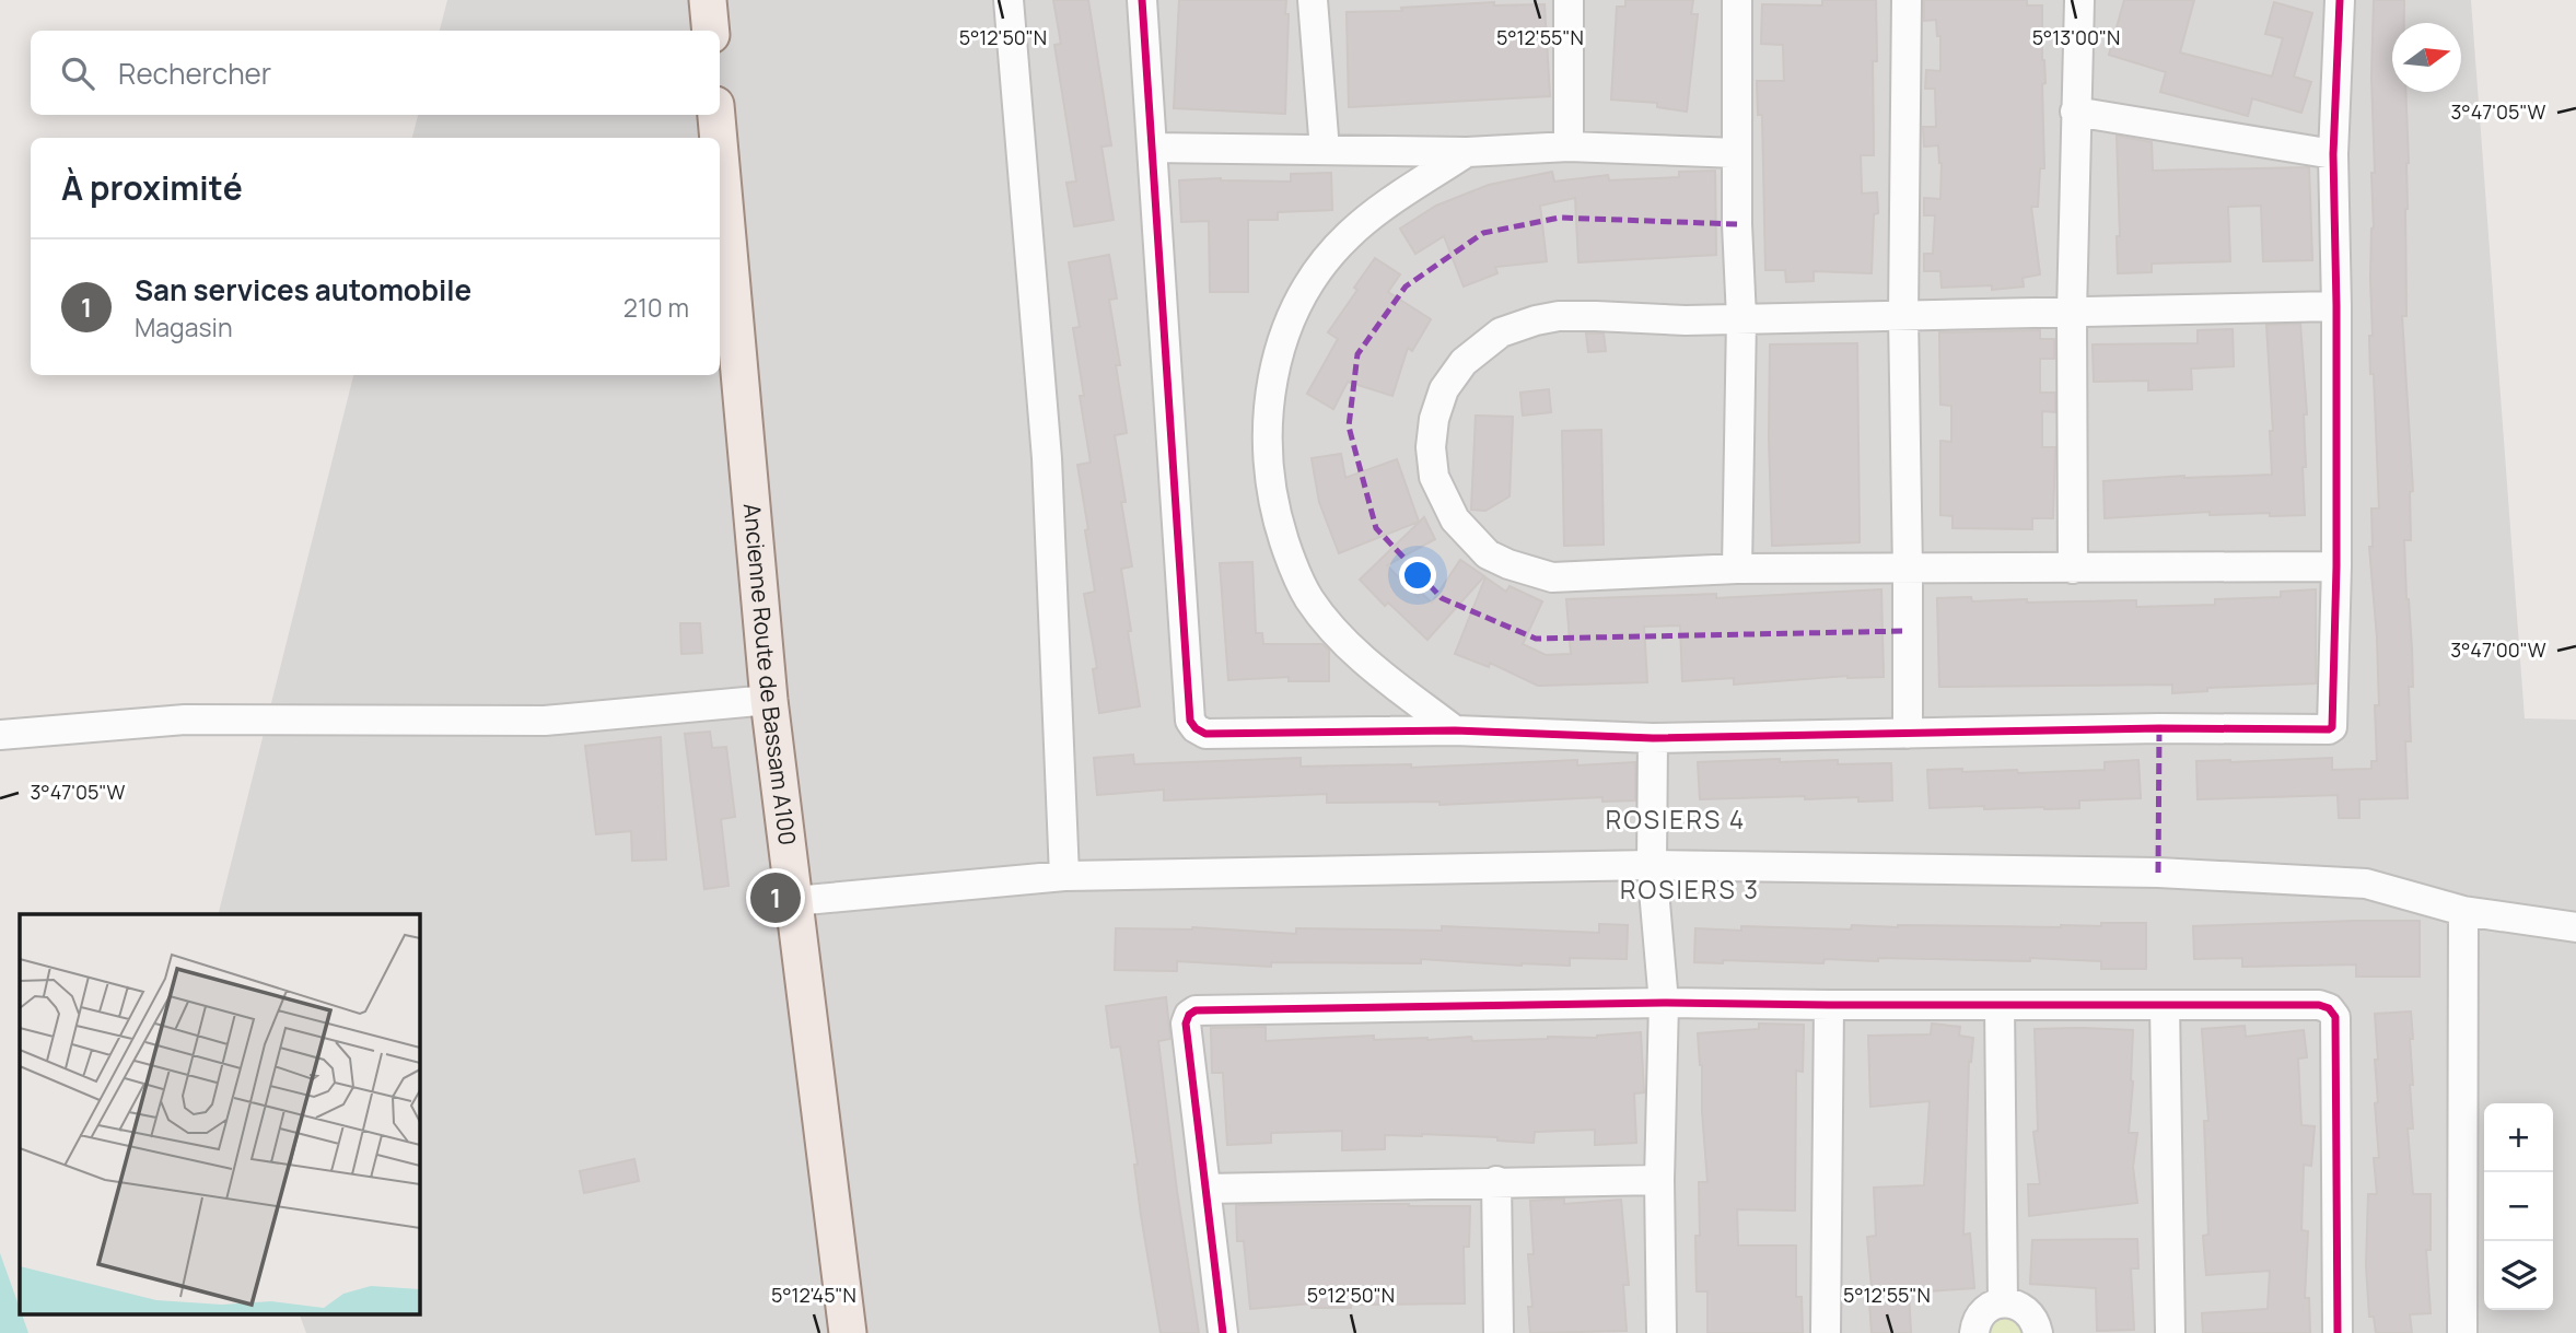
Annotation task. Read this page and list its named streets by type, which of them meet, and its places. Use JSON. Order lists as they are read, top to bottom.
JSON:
{
  "streets": {
    "main road": ["Ancienne Route de Bassam A100"]
  },
  "districts": ["ROSIERS 4", "ROSIERS 3"],
  "north": "right",
  "page": {
    "search": "Rechercher",
    "heading": "À proximité",
    "list": [
      {
        "mark": "1",
        "name": "San services automobile",
        "note": "Magasin",
        "value": "210 m"
      }
    ],
    "pins": "1",
    "map_buttons": ["+", "−"]
  },
  "coordinates": [
    "5°13'00\"N",
    "5°12'50\"N",
    "5°12'55\"N",
    "3°47'05\"W",
    "3°47'00\"W",
    "5°12'45\"N"
  ]
}
